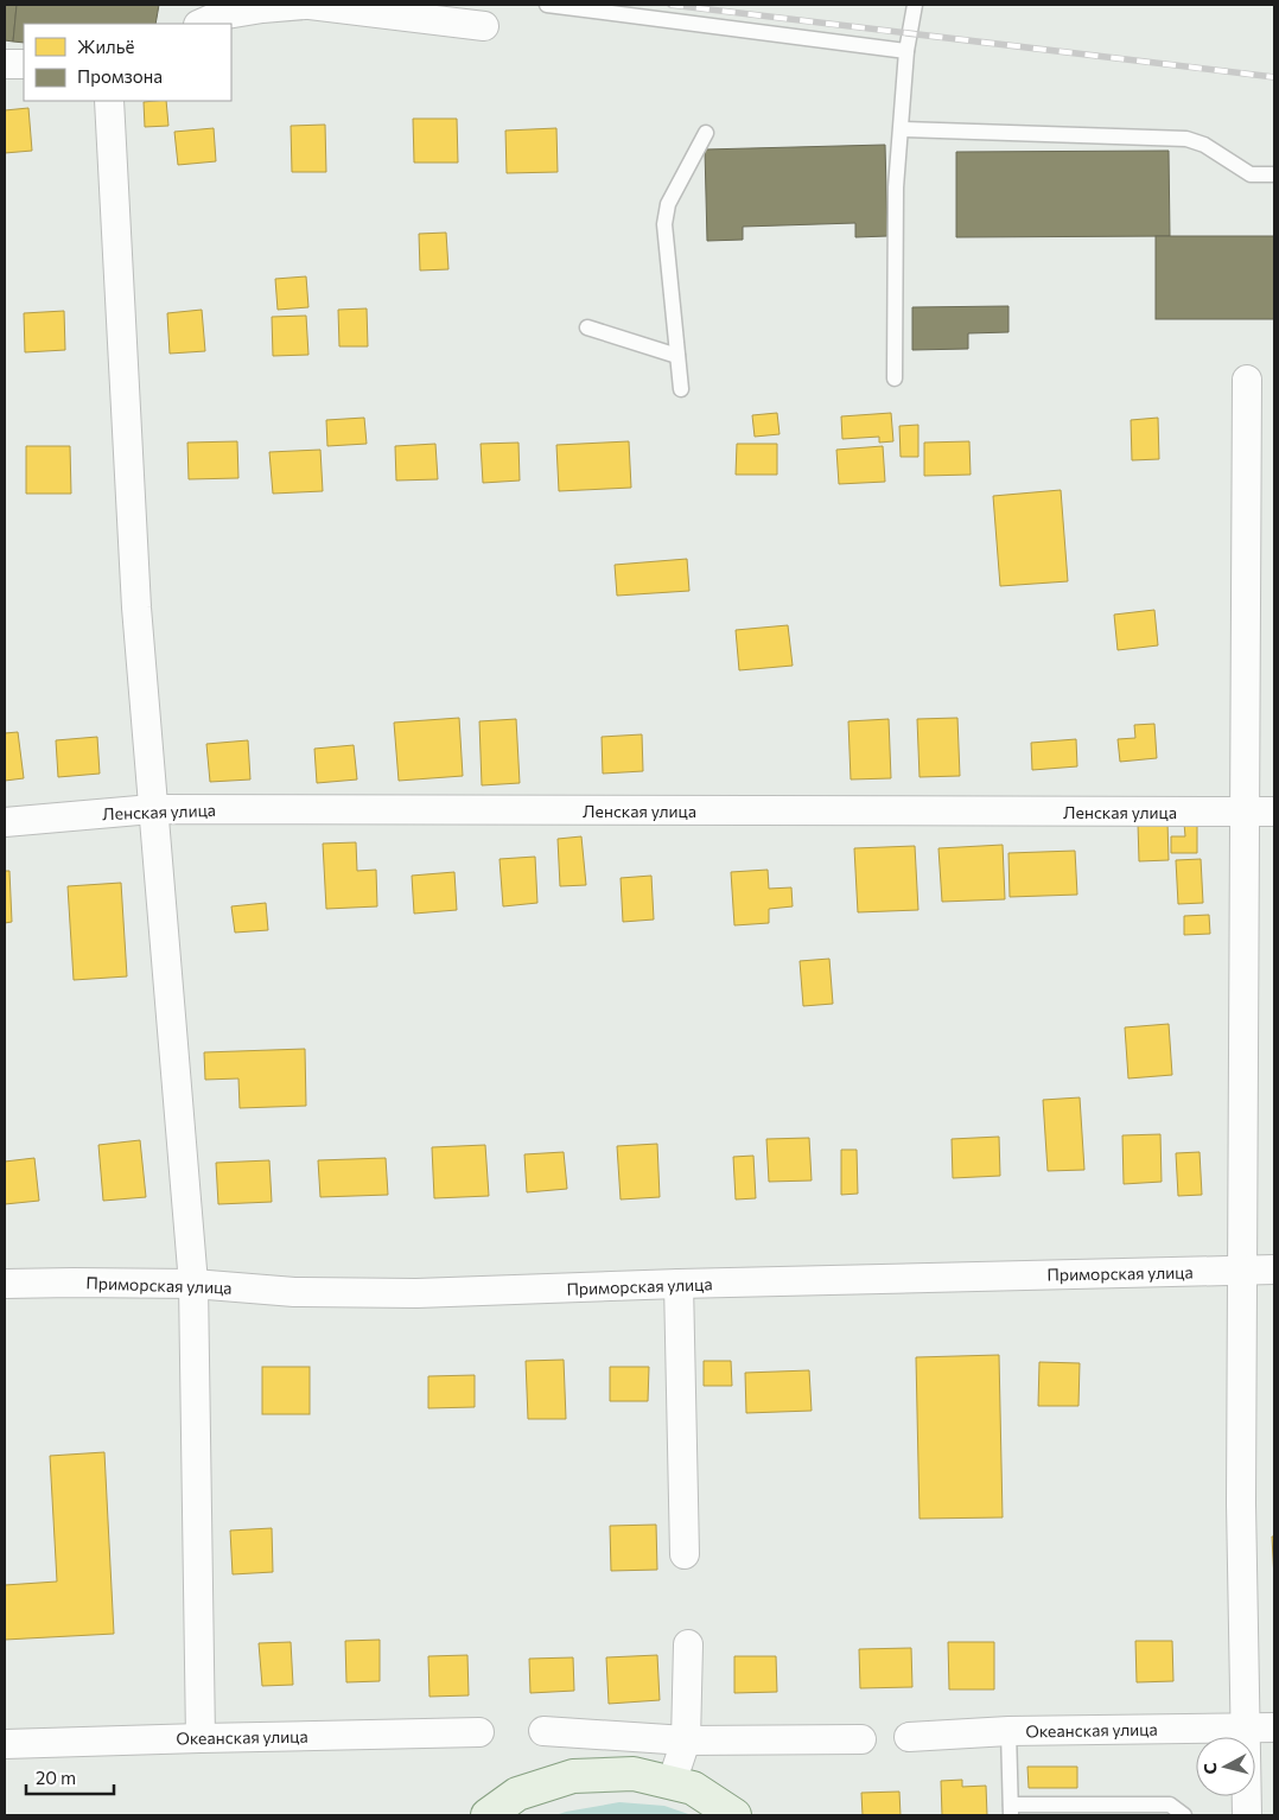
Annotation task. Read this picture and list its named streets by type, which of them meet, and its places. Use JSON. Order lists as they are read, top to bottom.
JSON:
{
  "streets": {
    "street": ["Ленская улица", "Приморская улица", "Океанская улица"]
  },
  "legend": ["Жильё", "Промзона"],
  "scale_bar": "20 m",
  "north": "left"
}
